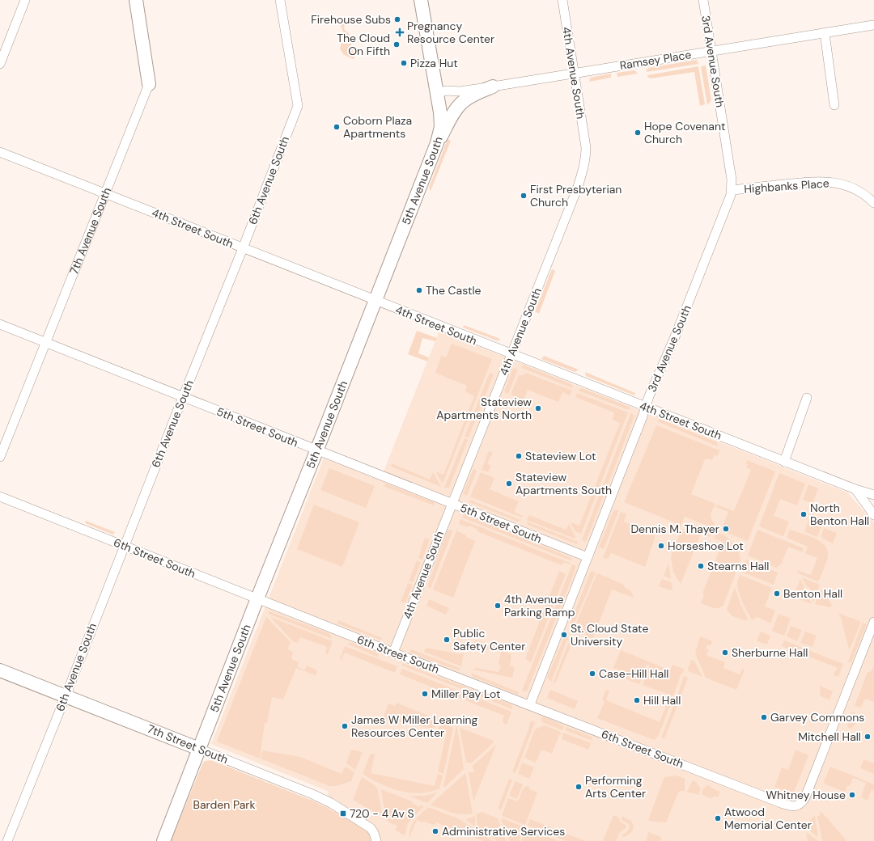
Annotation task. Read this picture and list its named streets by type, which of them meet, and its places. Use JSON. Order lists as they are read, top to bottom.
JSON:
{
  "streets": {
    "street": [
      "Ramsey Place",
      "3rd Avenue South",
      "4th Avenue South",
      "6th Avenue South",
      "5th Avenue South",
      "Highbanks Place",
      "4th Street South",
      "7th Avenue South",
      "5th Street South",
      "6th Street South",
      "7th Street South"
    ]
  },
  "crossings": [
    ["Ramsey Place", "3rd Avenue South"],
    ["Ramsey Place", "4th Avenue South"],
    ["Ramsey Place", "5th Avenue South"],
    ["3rd Avenue South", "Highbanks Place"],
    ["3rd Avenue South", "4th Street South"],
    ["3rd Avenue South", "5th Street South"],
    ["3rd Avenue South", "6th Street South"],
    ["4th Avenue South", "4th Street South"],
    ["4th Avenue South", "5th Street South"],
    ["4th Avenue South", "6th Street South"],
    ["6th Avenue South", "4th Street South"],
    ["6th Avenue South", "5th Street South"],
    ["6th Avenue South", "6th Street South"],
    ["6th Avenue South", "7th Street South"],
    ["5th Avenue South", "4th Street South"],
    ["5th Avenue South", "5th Street South"],
    ["5th Avenue South", "6th Street South"],
    ["5th Avenue South", "7th Street South"],
    ["4th Street South", "7th Avenue South"],
    ["7th Avenue South", "5th Street South"]
  ],
  "parks": ["Barden Park"],
  "places": {
    "other": [
      "Firehouse Subs",
      "The Cloud On Fifth",
      "Pizza Hut",
      "Coborn Plaza Apartments",
      "Hope Covenant Church",
      "First Presbyterian Church",
      "The Castle",
      "Stateview Apartments North",
      "Stateview Lot",
      "Stateview Apartments South",
      "North Benton Hall",
      "Dennis M. Thayer",
      "Horseshoe Lot",
      "Stearns Hall",
      "Benton Hall",
      "4th Avenue Parking Ramp",
      "St. Cloud State University",
      "Public Safety Center",
      "Sherburne Hall",
      "Case-Hill Hall",
      "Miller Pay Lot",
      "Hill Hall",
      "Garvey Commons",
      "James W Miller Learning Resources Center",
      "Mitchell Hall",
      "Performing Arts Center",
      "Whitney House",
      "Atwood Memorial Center",
      "Administrative Services"
    ],
    "health": ["Pregnancy Resource Center"],
    "transit": ["720 - 4 Av S"]
  }
}
